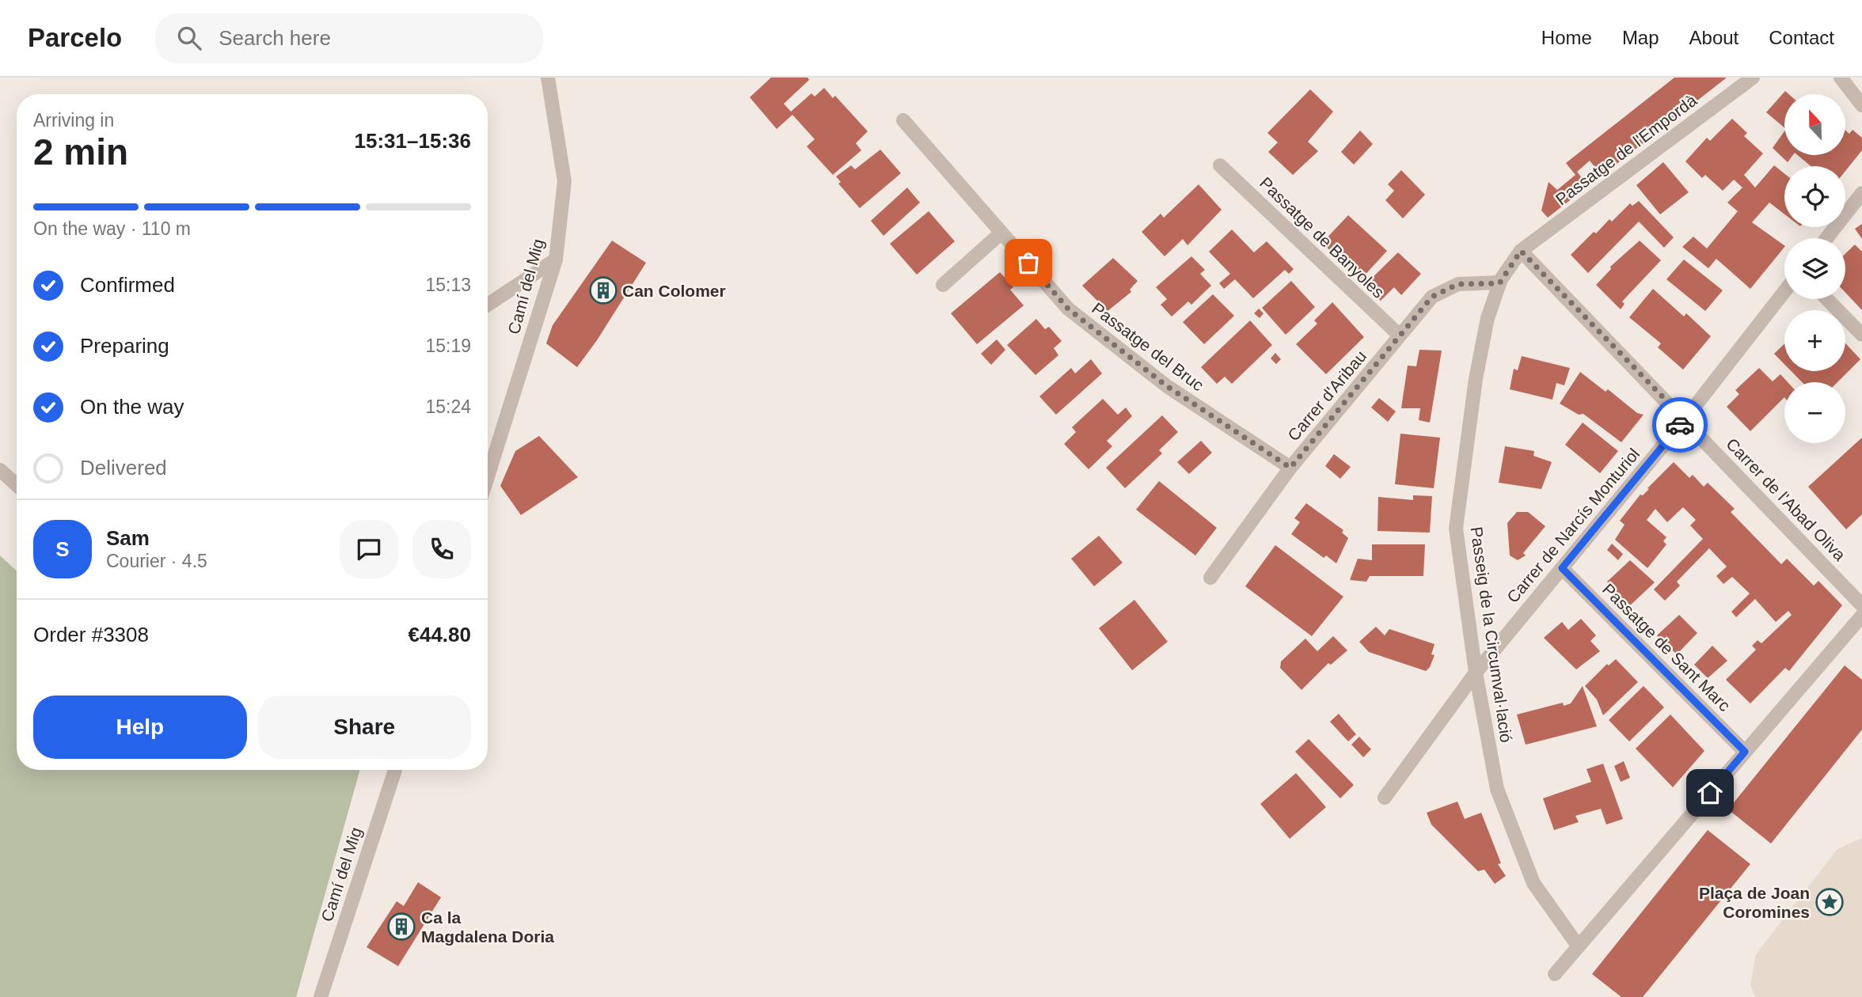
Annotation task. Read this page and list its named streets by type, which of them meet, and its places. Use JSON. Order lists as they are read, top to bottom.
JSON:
{
  "streets": {
    "street": [
      "Passatge de l'Empordà",
      "Passatge de Banyoles",
      "Camí del Mig",
      "Passatge del Bruc",
      "Carrer d'Aribau",
      "Carrer de l'Abad Oliva",
      "Carrer de Narcís Monturiol",
      "Passeig de la Circumval·lació",
      "Passatge de Sant Marc"
    ]
  },
  "crossings": [
    ["Passatge de l'Empordà", "Carrer de l'Abad Oliva"],
    ["Passatge de l'Empordà", "Passeig de la Circumval·lació"],
    ["Passatge de Banyoles", "Carrer d'Aribau"],
    ["Passatge del Bruc", "Carrer d'Aribau"],
    ["Carrer d'Aribau", "Passeig de la Circumval·lació"],
    ["Carrer de l'Abad Oliva", "Carrer de Narcís Monturiol"],
    ["Carrer de l'Abad Oliva", "Passeig de la Circumval·lació"],
    ["Carrer de Narcís Monturiol", "Passeig de la Circumval·lació"],
    ["Carrer de Narcís Monturiol", "Passatge de Sant Marc"]
  ],
  "places": {
    "building": ["Can Colomer", "Ca la Magdalena Doria"],
    "place": ["Plaça de Joan Coromines"]
  },
  "north": "top",
  "page": {
    "header": "Parcelo",
    "search": "Search here",
    "nav": [
      "Home",
      "Map",
      "About",
      "Contact"
    ],
    "map_buttons": ["+", "−"],
    "heading": ["2 min", "Arriving in", "15:31–15:36"],
    "panel": [
      "Sam",
      "Courier · 4.5",
      "Order #3308",
      "€44.80"
    ],
    "bar": "On the way · 110 m",
    "list": [
      ["Confirmed", "15:13"],
      ["Preparing", "15:19"],
      ["On the way", "15:24"],
      "Delivered"
    ],
    "round": "S",
    "buttons": ["Help", "Share"]
  }
}
